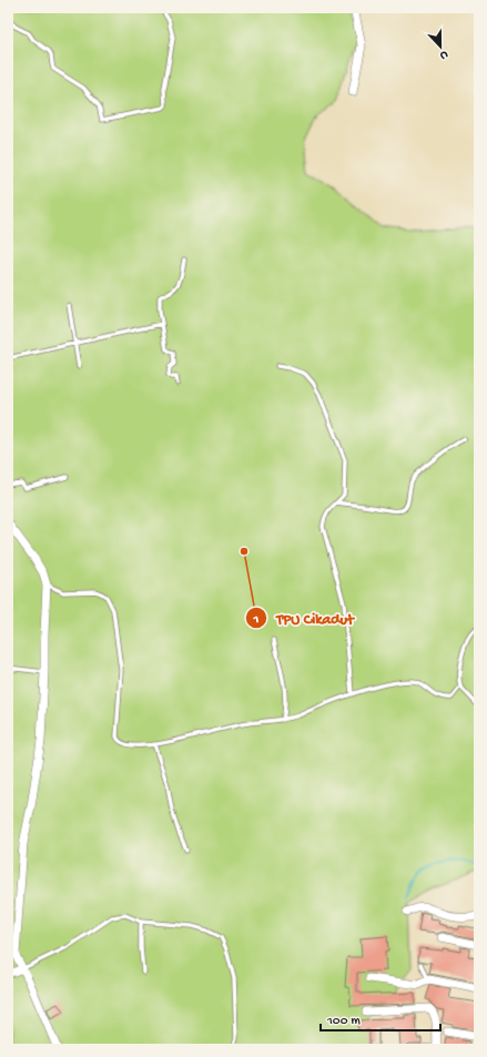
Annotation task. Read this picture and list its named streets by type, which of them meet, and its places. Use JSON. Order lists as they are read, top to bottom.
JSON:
{
  "places": ["TPU Cikadut"],
  "scale_bar": "100 m",
  "north": "bottom"
}
